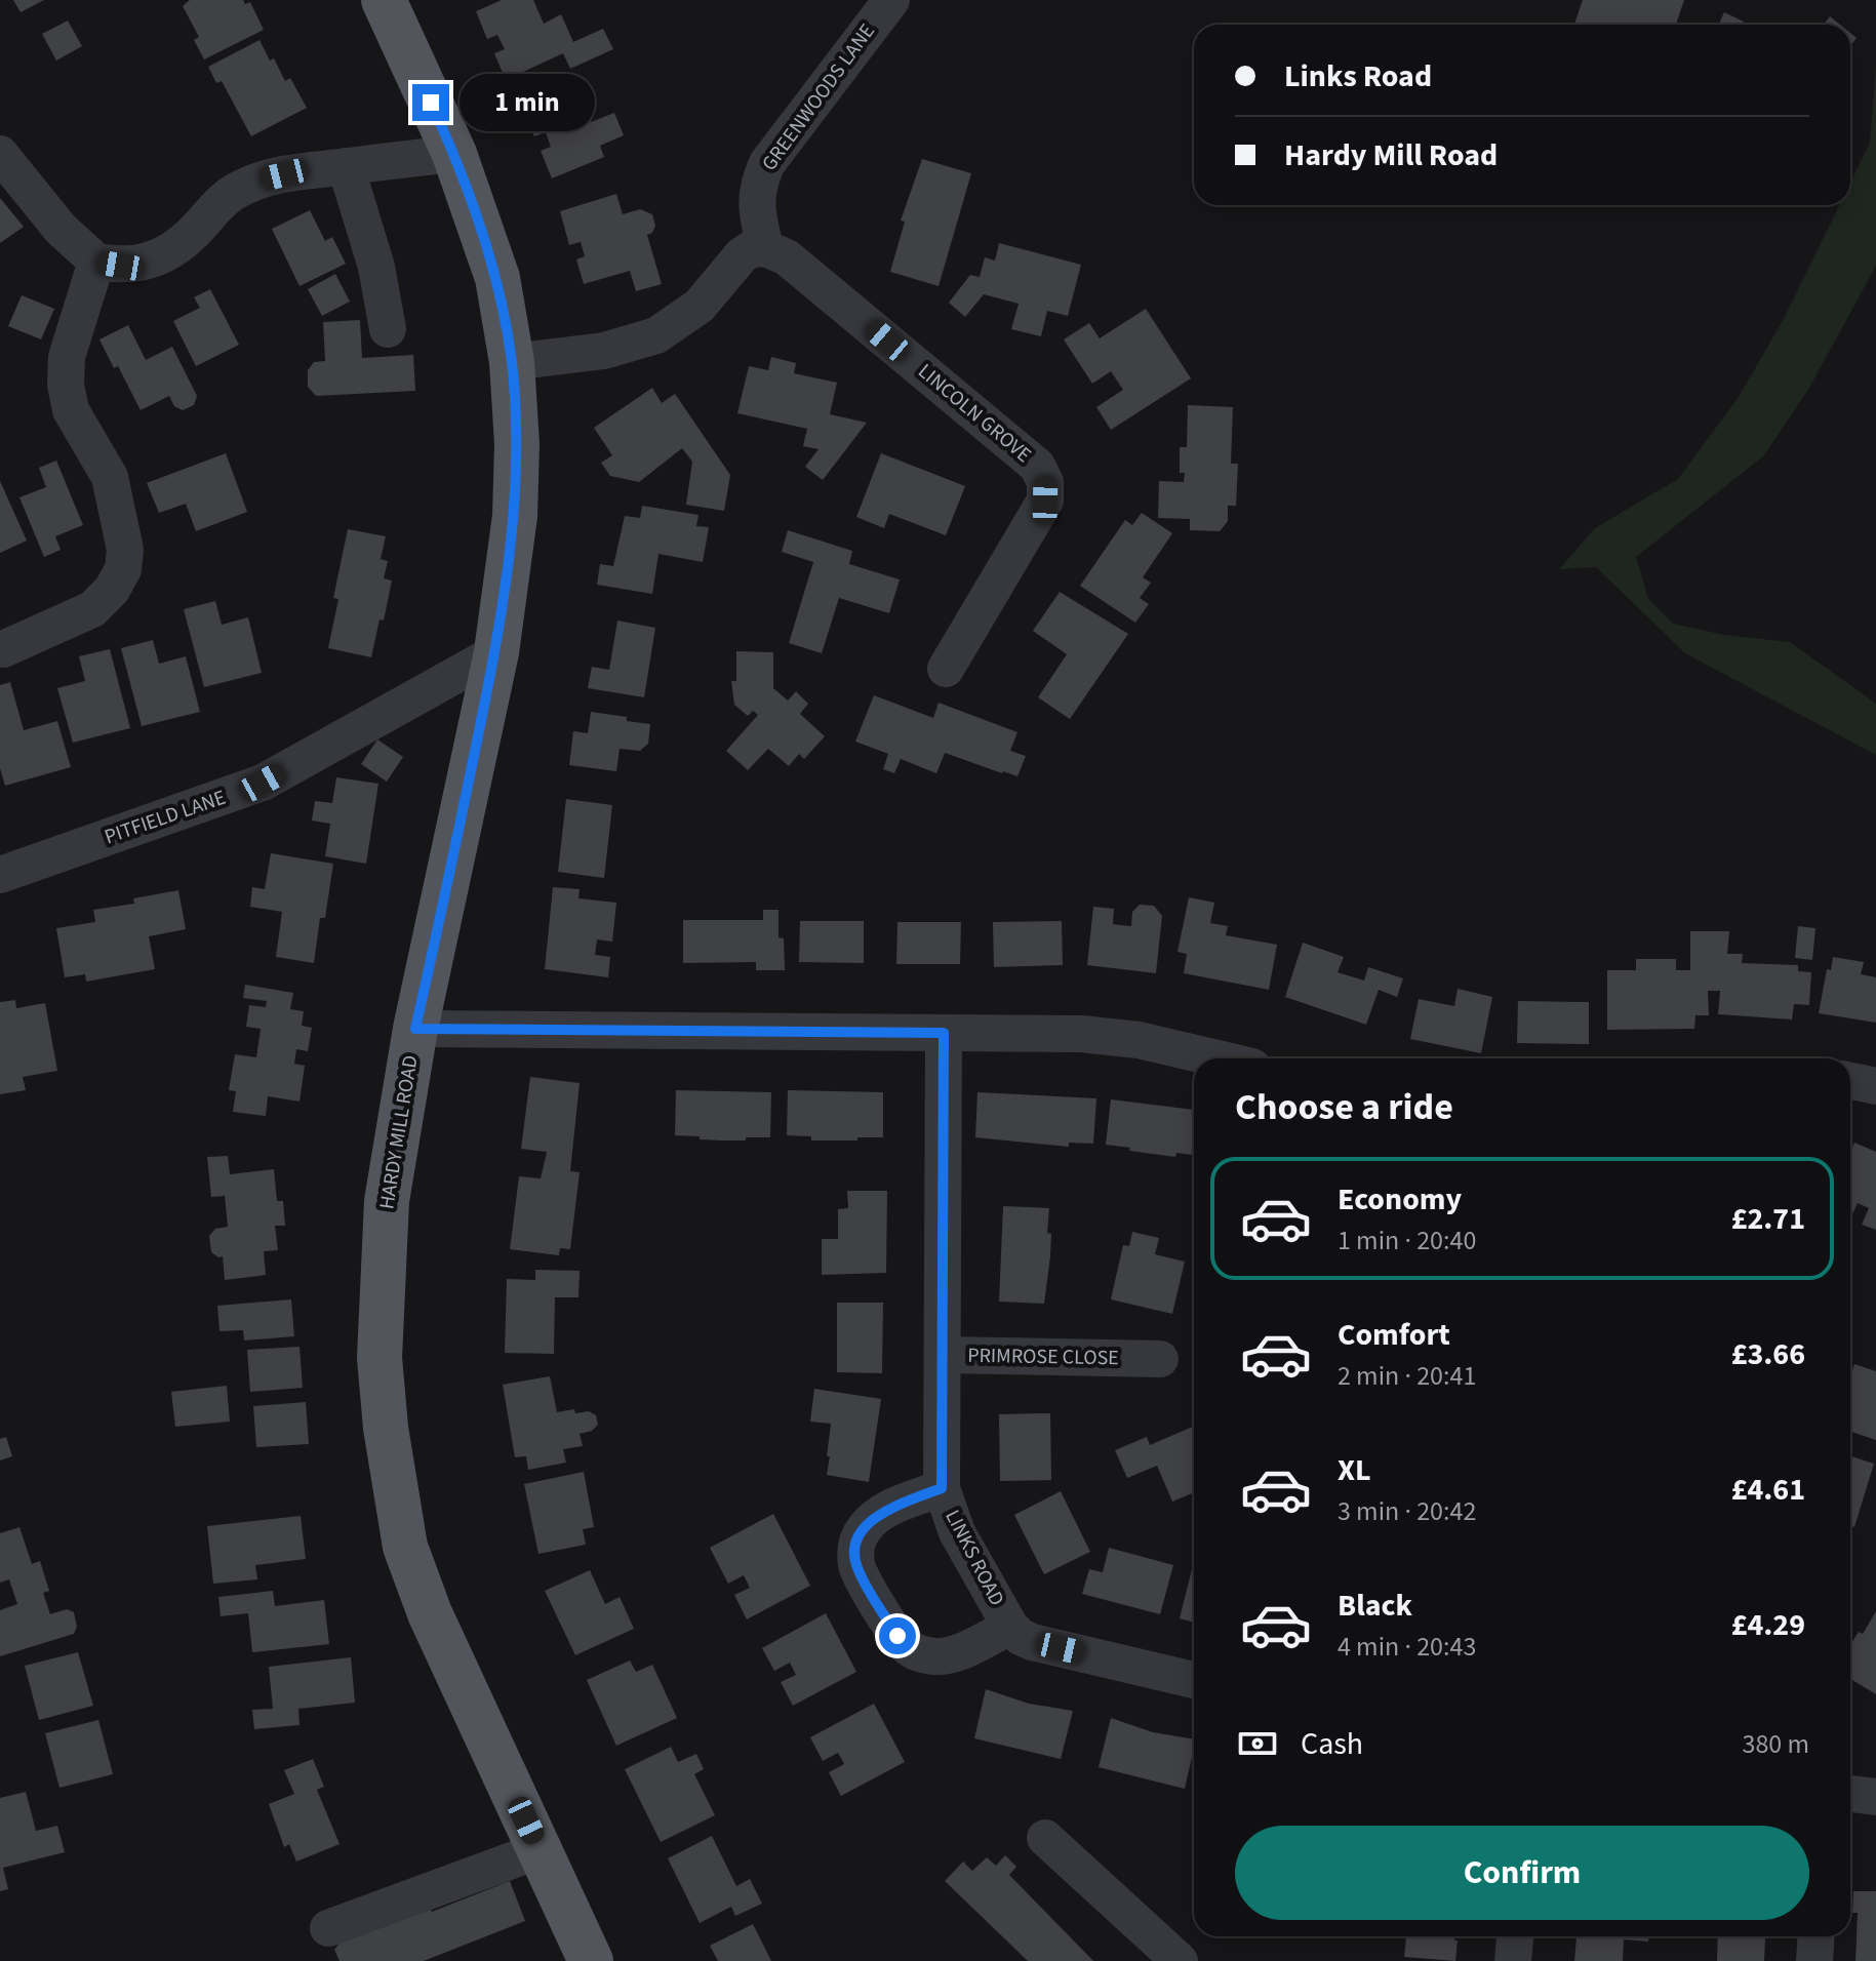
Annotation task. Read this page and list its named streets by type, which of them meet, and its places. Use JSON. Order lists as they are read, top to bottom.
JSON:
{
  "streets": {
    "main road": ["HARDY MILL ROAD"],
    "street": [
      "GREENWOODS LANE",
      "LINCOLN GROVE",
      "PITFIELD LANE",
      "PRIMROSE CLOSE",
      "LINKS ROAD"
    ]
  },
  "crossings": [
    ["GREENWOODS LANE", "LINCOLN GROVE"],
    ["PITFIELD LANE", "HARDY MILL ROAD"],
    ["PRIMROSE CLOSE", "LINKS ROAD"]
  ],
  "page": {
    "banner": ["Links Road", "Hardy Mill Road"],
    "bubble": "1 min",
    "heading": "Choose a ride",
    "list": [
      {
        "name": "Economy",
        "note": "1 min · 20:40",
        "value": "£2.71"
      },
      {
        "name": "Comfort",
        "note": "2 min · 20:41",
        "value": "£3.66"
      },
      {
        "name": "XL",
        "note": "3 min · 20:42",
        "value": "£4.61"
      },
      {
        "name": "Black",
        "note": "4 min · 20:43",
        "value": "£4.29"
      }
    ],
    "pay": ["Cash", "380 m"],
    "buttons": "Confirm"
  }
}
